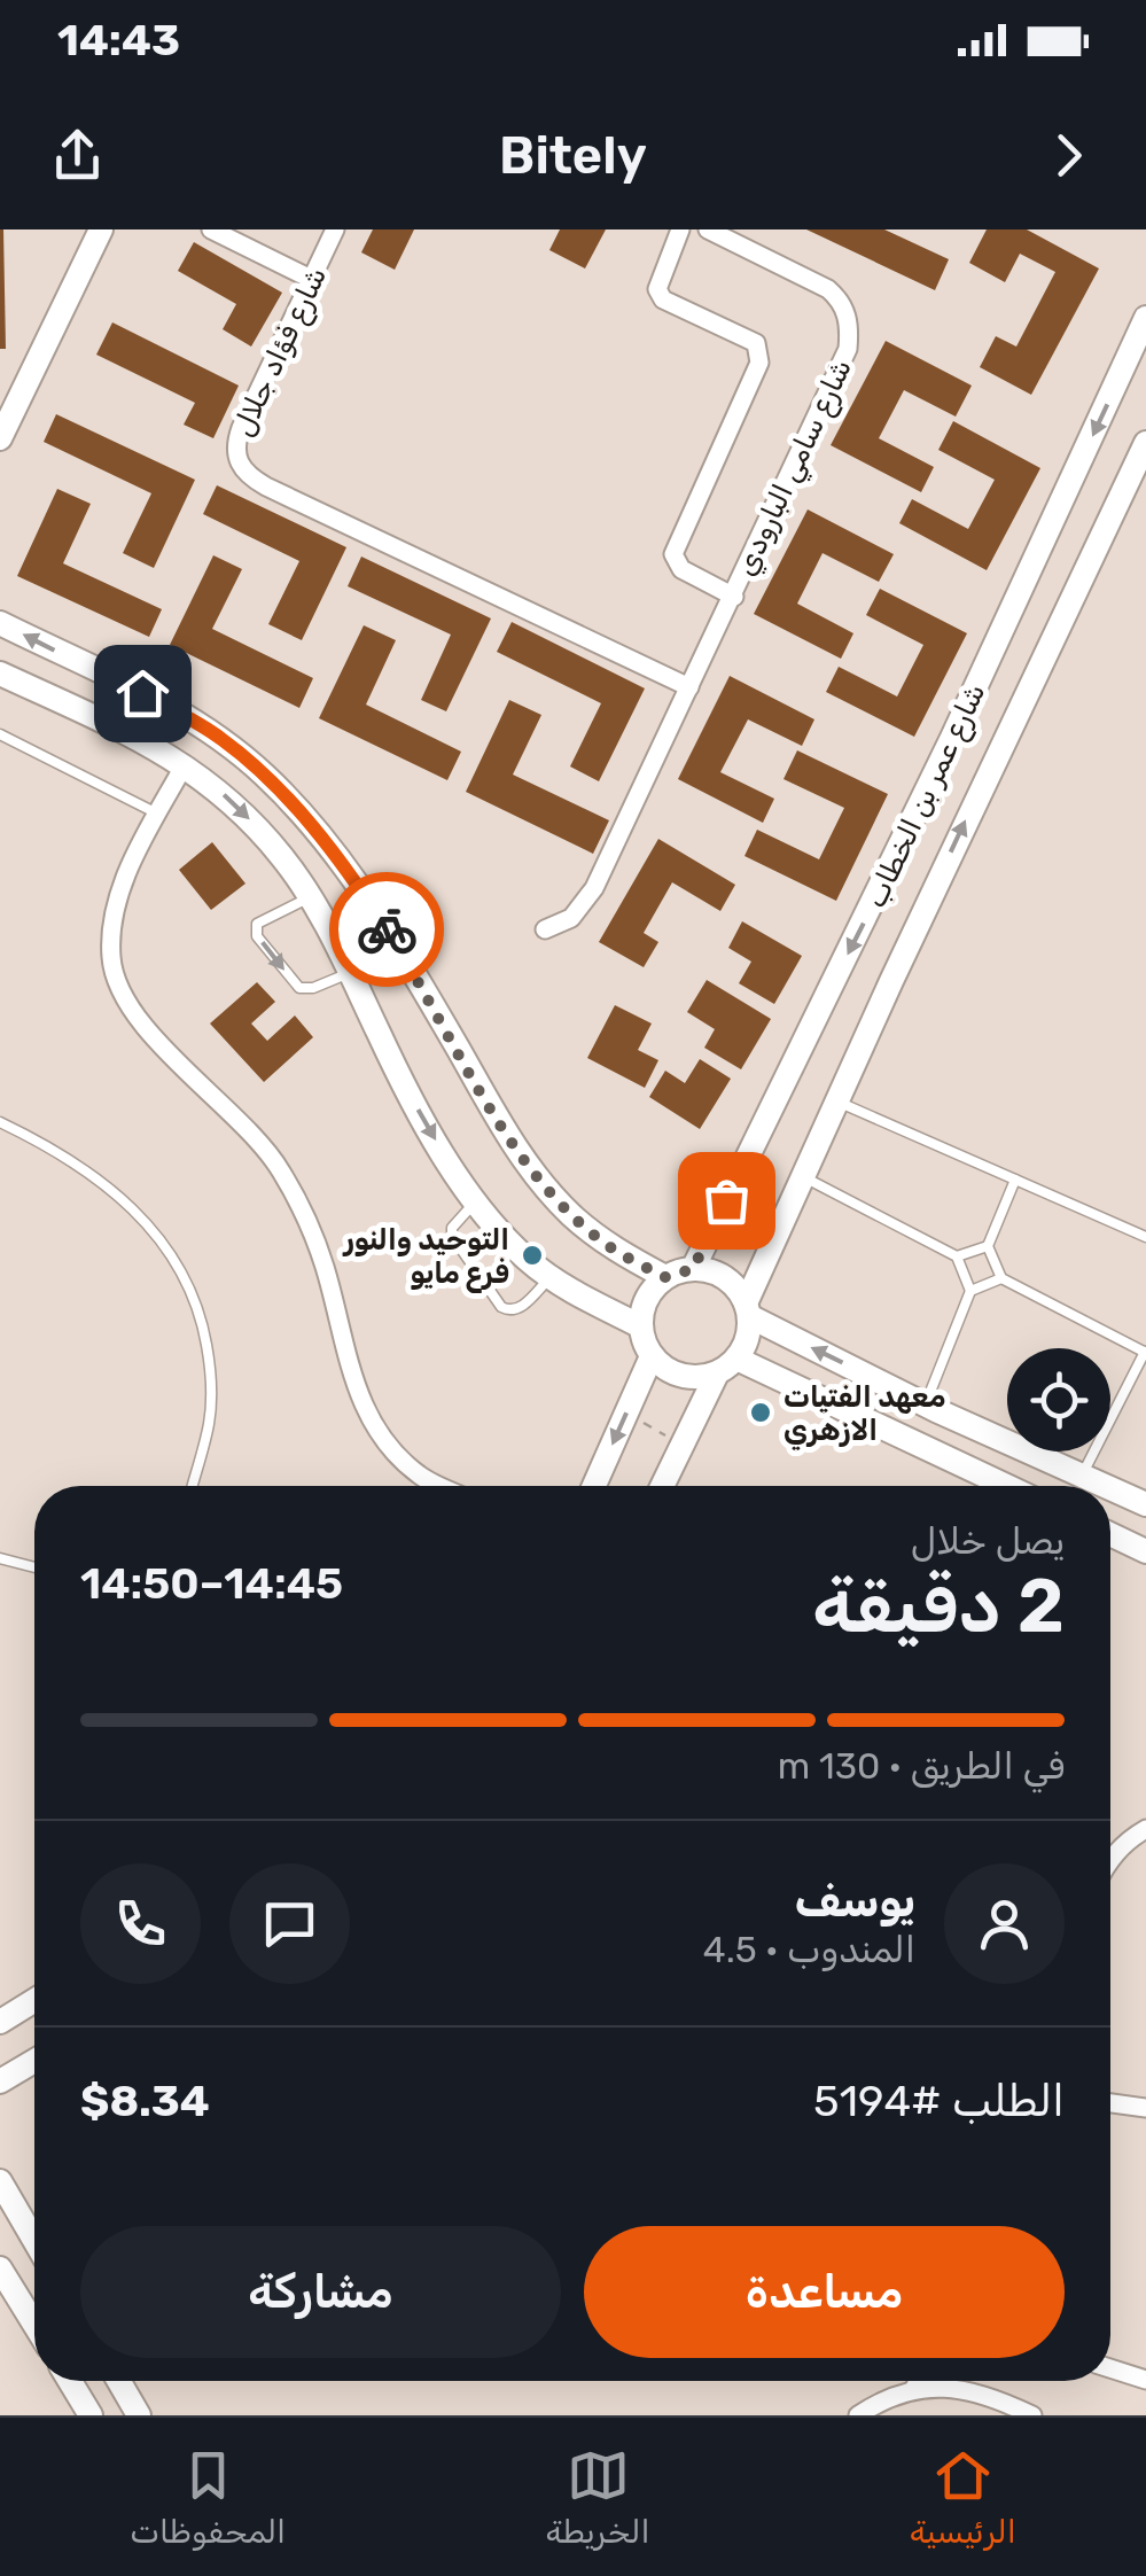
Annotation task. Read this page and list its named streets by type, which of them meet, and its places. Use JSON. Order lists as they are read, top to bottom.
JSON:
{
  "streets": {
    "street": ["شارع فؤاد جلال", "شارع سامي البارودي", "شارع عمر بن الخطاب"]
  },
  "crossings": [
    ["شارع فؤاد جلال", "شارع سامي البارودي"]
  ],
  "places": ["التوحيد والنور فرع مايو", "معهد الفتيات الازهري"],
  "page": {
    "status": "14:43",
    "header": "Bitely",
    "heading": ["2 دقيقة", "يصل خلال", "14:45–14:50"],
    "panel": [
      "يوسف",
      "المندوب · 4.5",
      "الطلب #5194",
      "$8.34"
    ],
    "bar": "في الطريق · 130 m",
    "buttons": ["مساعدة", "مشاركة"],
    "tabs": ["الرئيسية", "الخريطة", "المحفوظات"]
  }
}
